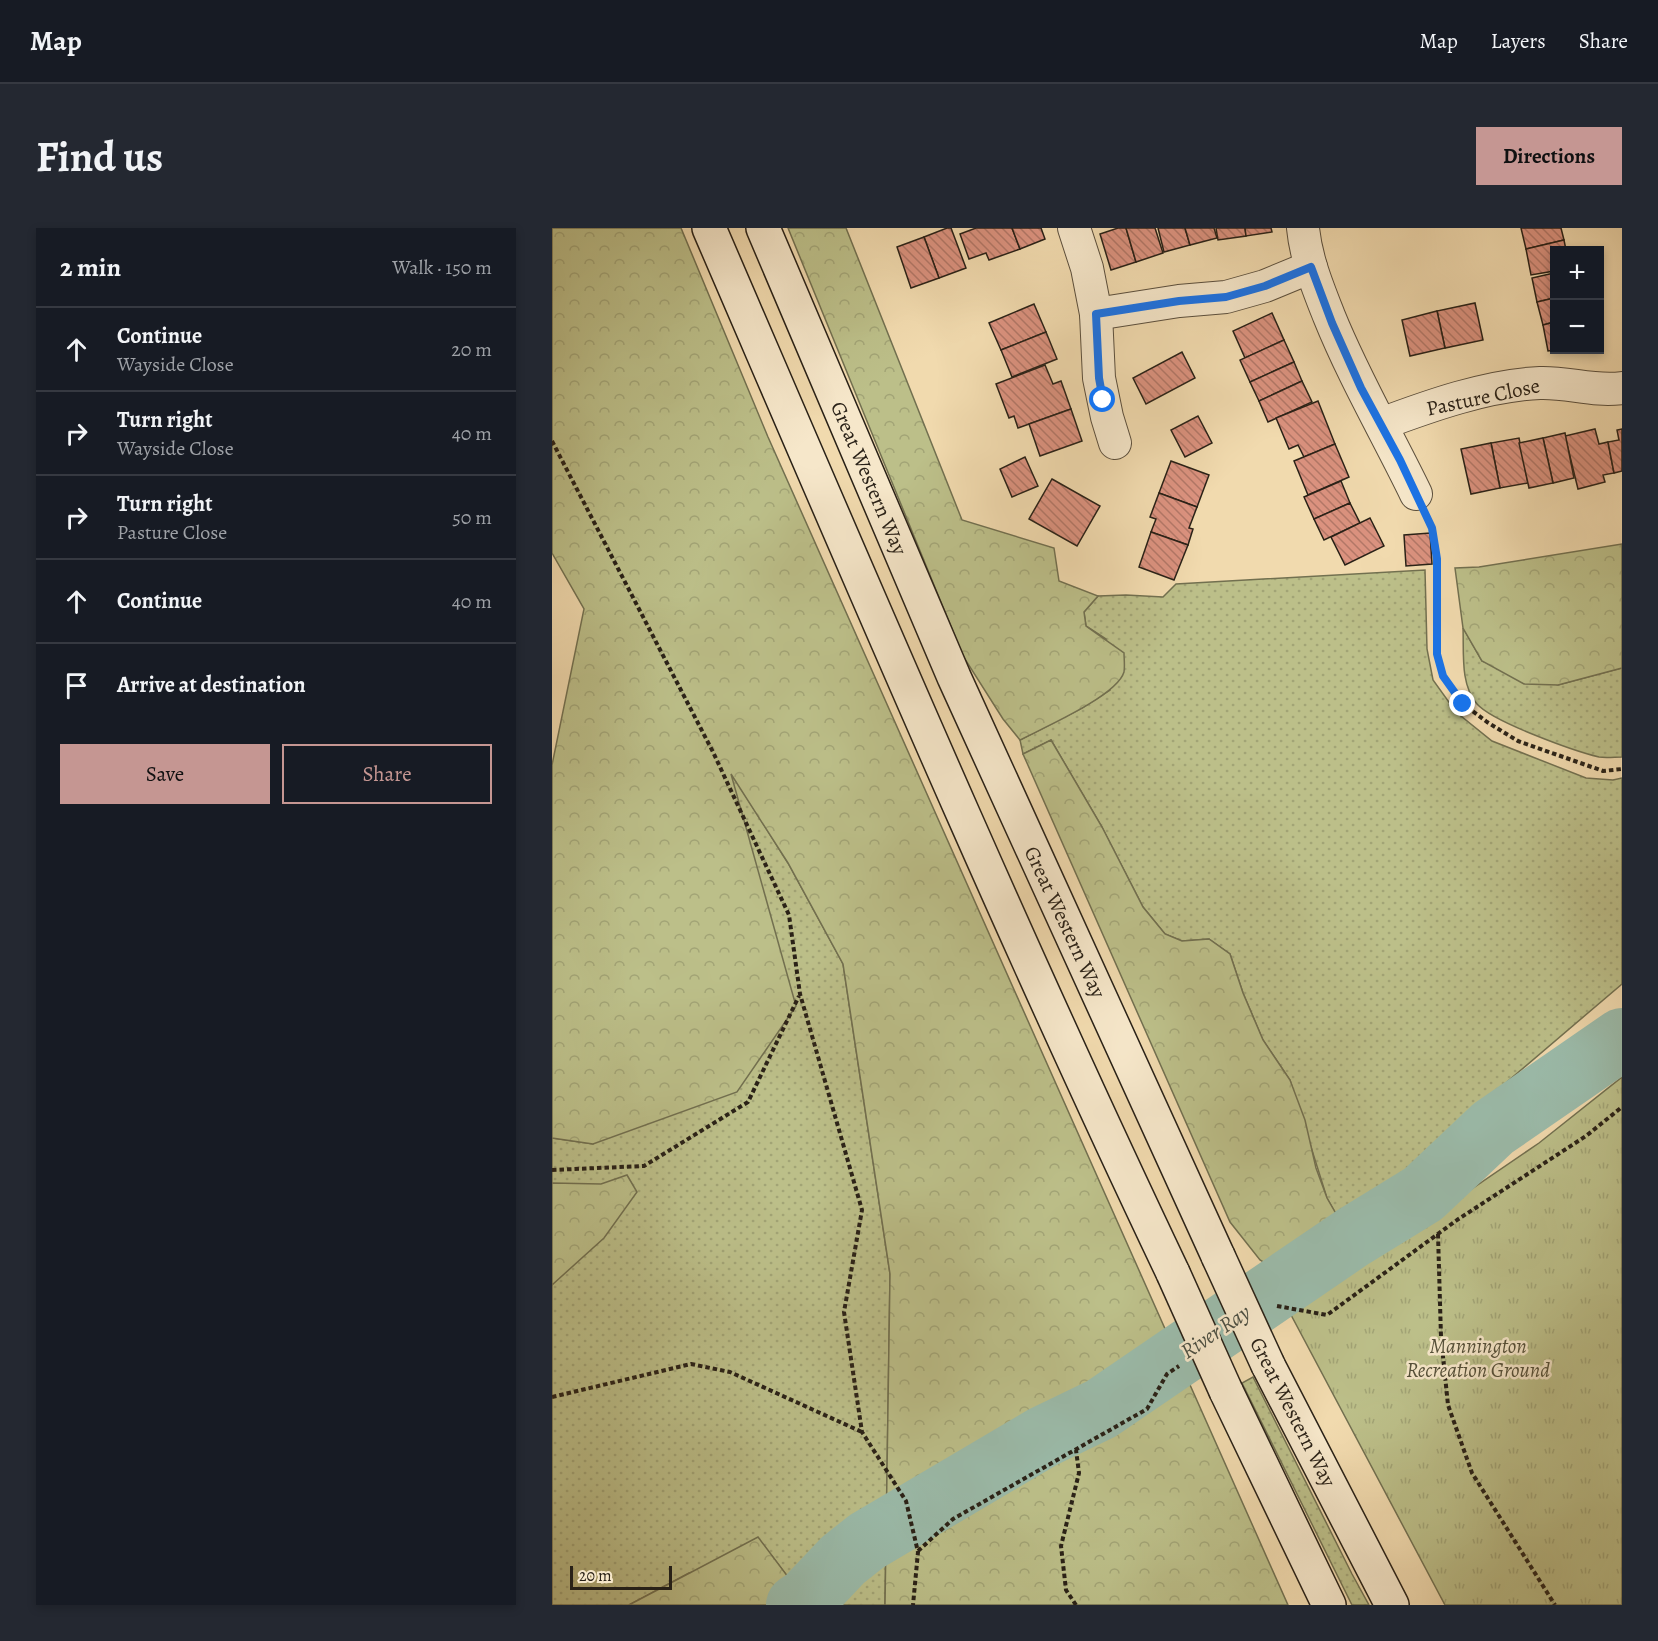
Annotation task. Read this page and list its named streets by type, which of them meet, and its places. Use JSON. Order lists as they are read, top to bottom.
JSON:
{
  "streets": {
    "main road": ["Great Western Way"],
    "street": ["Pasture Close"]
  },
  "water": ["River Ray"],
  "parks": ["Mannington Recreation Ground"],
  "scale_bar": "20 m",
  "page": {
    "header": "Map",
    "nav": ["Map", "Layers", "Share"],
    "buttons": [
      "Directions",
      ["Save", "Share"]
    ],
    "title": "Find us",
    "heading": ["2 min", "Walk · 150 m"],
    "map_buttons": ["+", "−"],
    "list": [
      ["Continue", "Wayside Close", "20 m"],
      ["Turn right", "Wayside Close", "40 m"],
      ["Turn right", "Pasture Close", "50 m"],
      ["Continue", "40 m"],
      "Arrive at destination"
    ],
    "scale": "20 m"
  }
}
